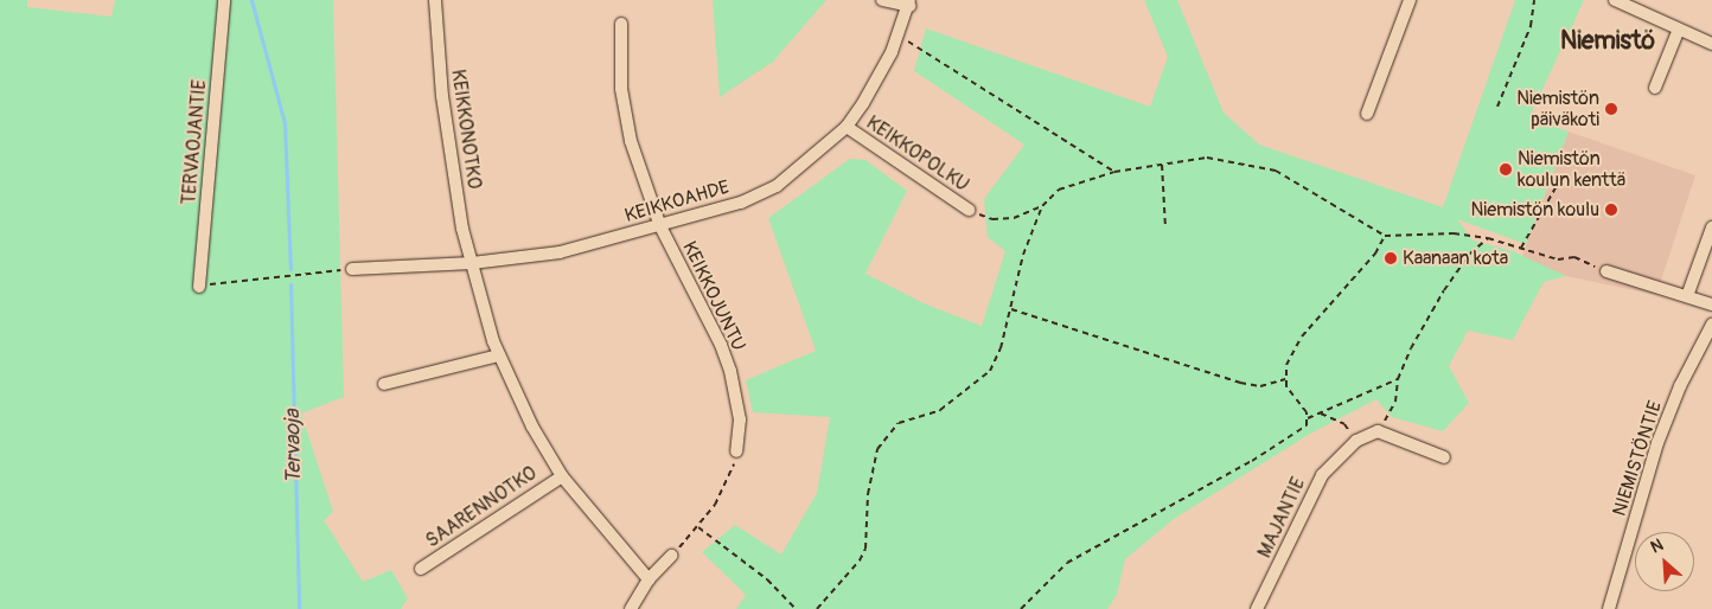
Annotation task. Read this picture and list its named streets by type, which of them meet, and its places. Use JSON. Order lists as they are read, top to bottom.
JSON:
{
  "streets": {
    "street": [
      "KEIKKONOTKO",
      "TERVAOJANTIE",
      "KEIKKOPOLKU",
      "KEIKKOAHDE",
      "KEIKKOJUNTU",
      "NIEMISTÖNTIE",
      "SAARENNOTKO",
      "MAJANTIE"
    ]
  },
  "crossings": [
    ["KEIKKONOTKO", "KEIKKOAHDE"],
    ["KEIKKONOTKO", "SAARENNOTKO"],
    ["KEIKKOPOLKU", "KEIKKOAHDE"],
    ["KEIKKOAHDE", "KEIKKOJUNTU"]
  ],
  "districts": ["Niemistö"],
  "water": ["Tervaoja"],
  "places": [
    "Niemistön päiväkoti",
    "Niemistön koulun kenttä",
    "Niemistön koulu",
    "Kaanaan kota"
  ],
  "north": "top left"
}
